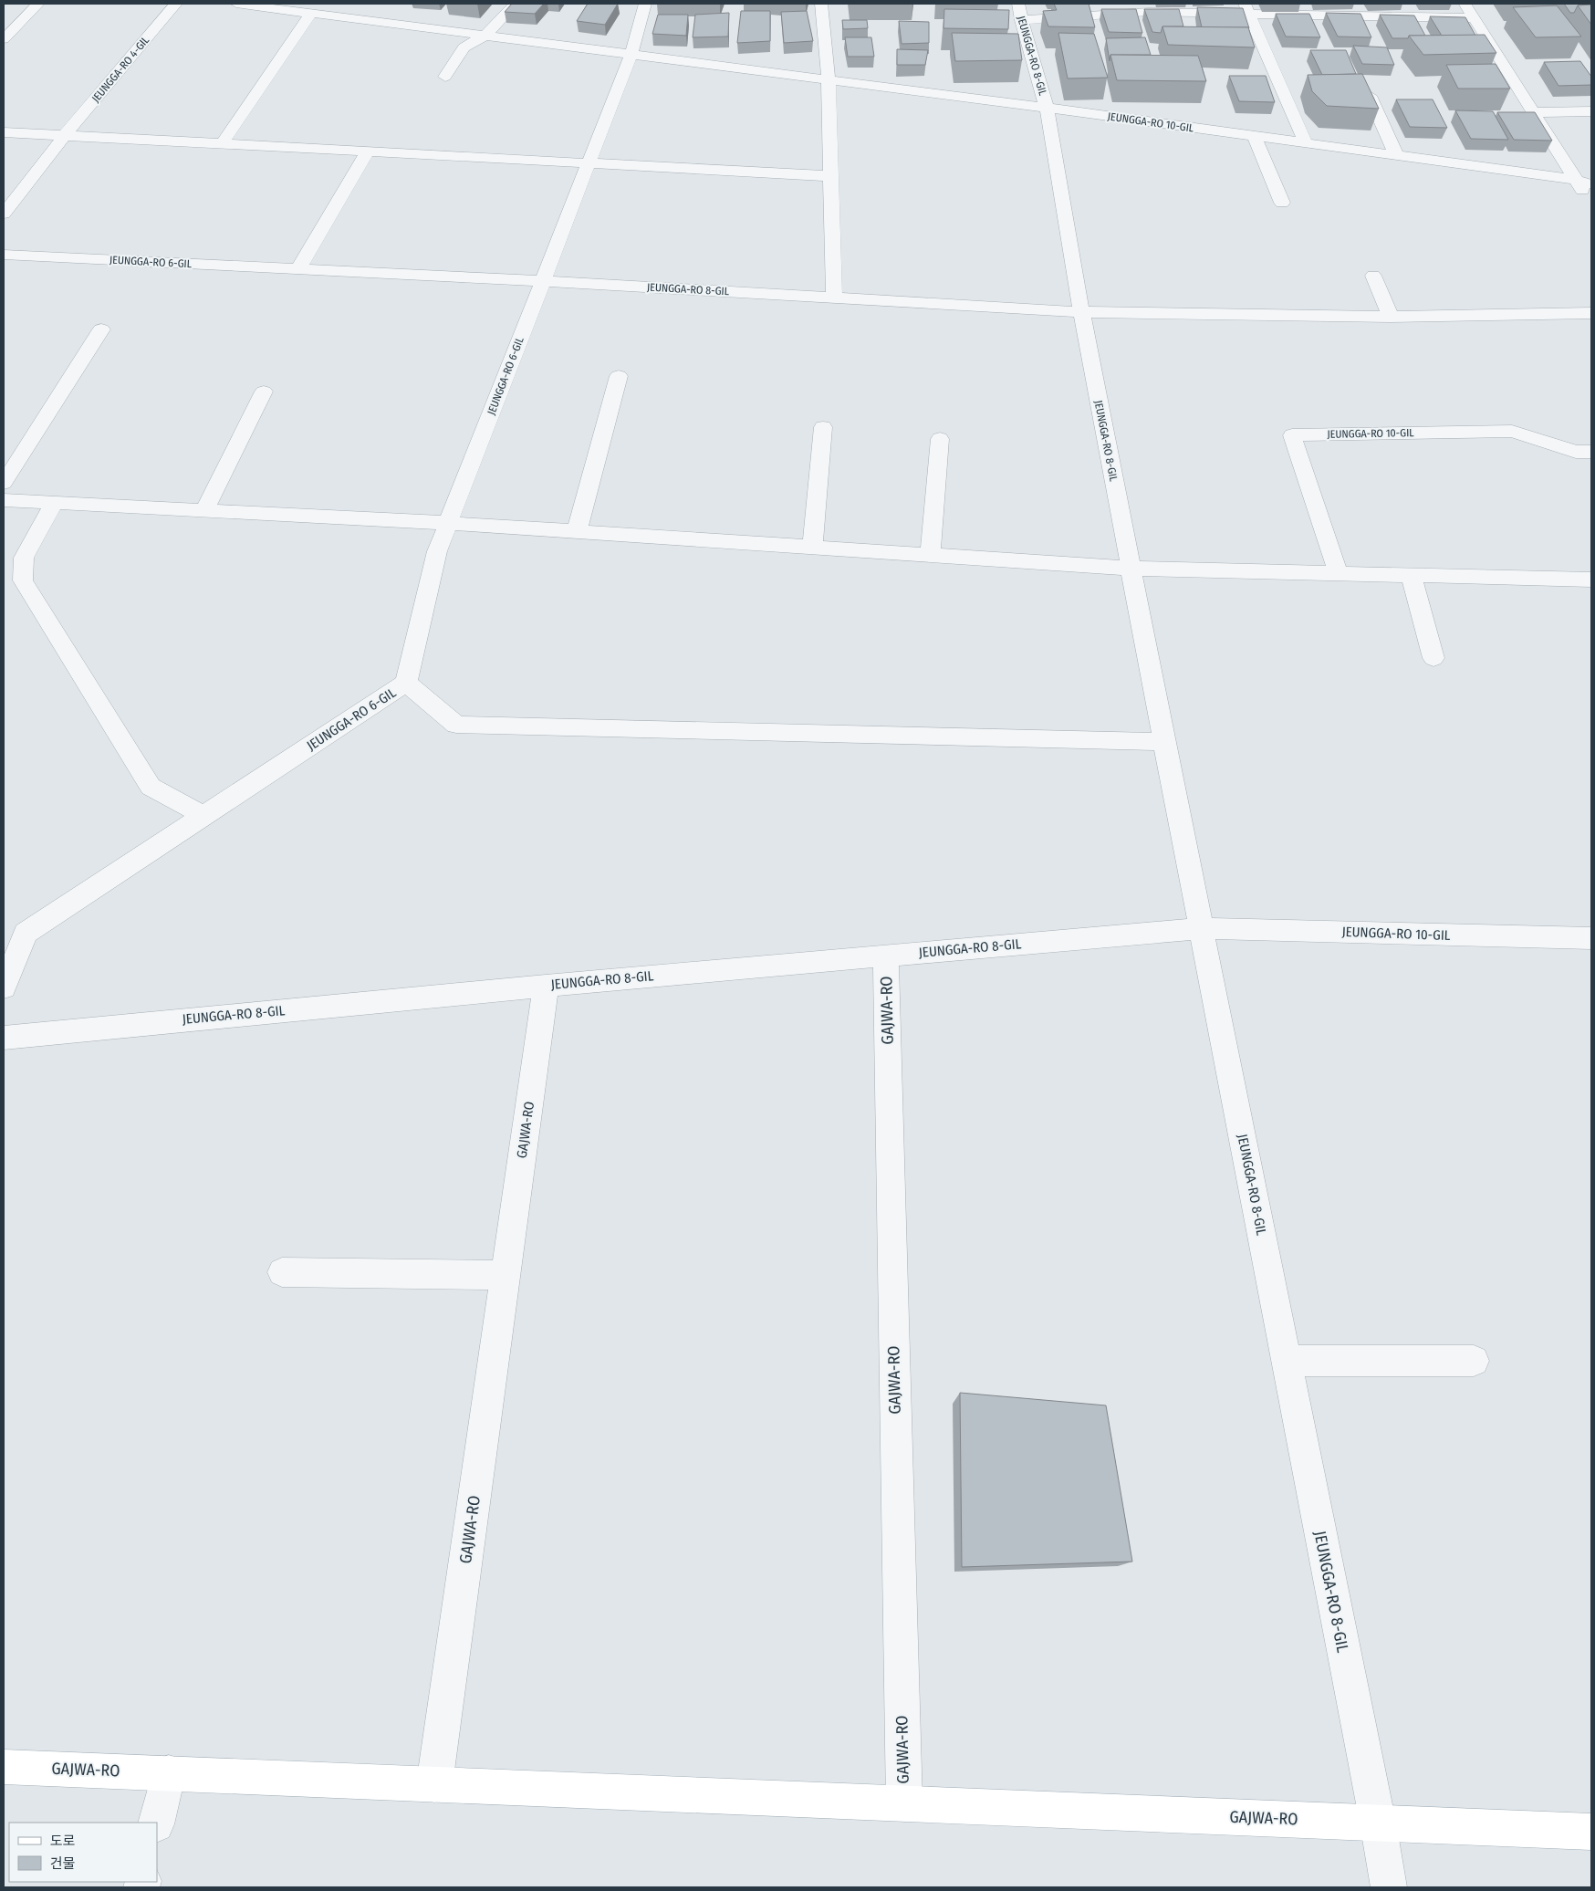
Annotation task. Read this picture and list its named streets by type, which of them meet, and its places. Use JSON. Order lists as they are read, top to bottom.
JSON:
{
  "streets": {
    "main road": ["GAJWA-RO"],
    "street": [
      "JEUNGGA-RO 8-GIL",
      "JEUNGGA-RO 4-GIL",
      "JEUNGGA-RO 10-GIL",
      "JEUNGGA-RO 6-GIL"
    ]
  },
  "crossings": [
    ["JEUNGGA-RO 8-GIL", "JEUNGGA-RO 10-GIL"],
    ["JEUNGGA-RO 8-GIL", "JEUNGGA-RO 6-GIL"],
    ["JEUNGGA-RO 8-GIL", "GAJWA-RO"]
  ],
  "legend": ["도로", "건물"]
}
